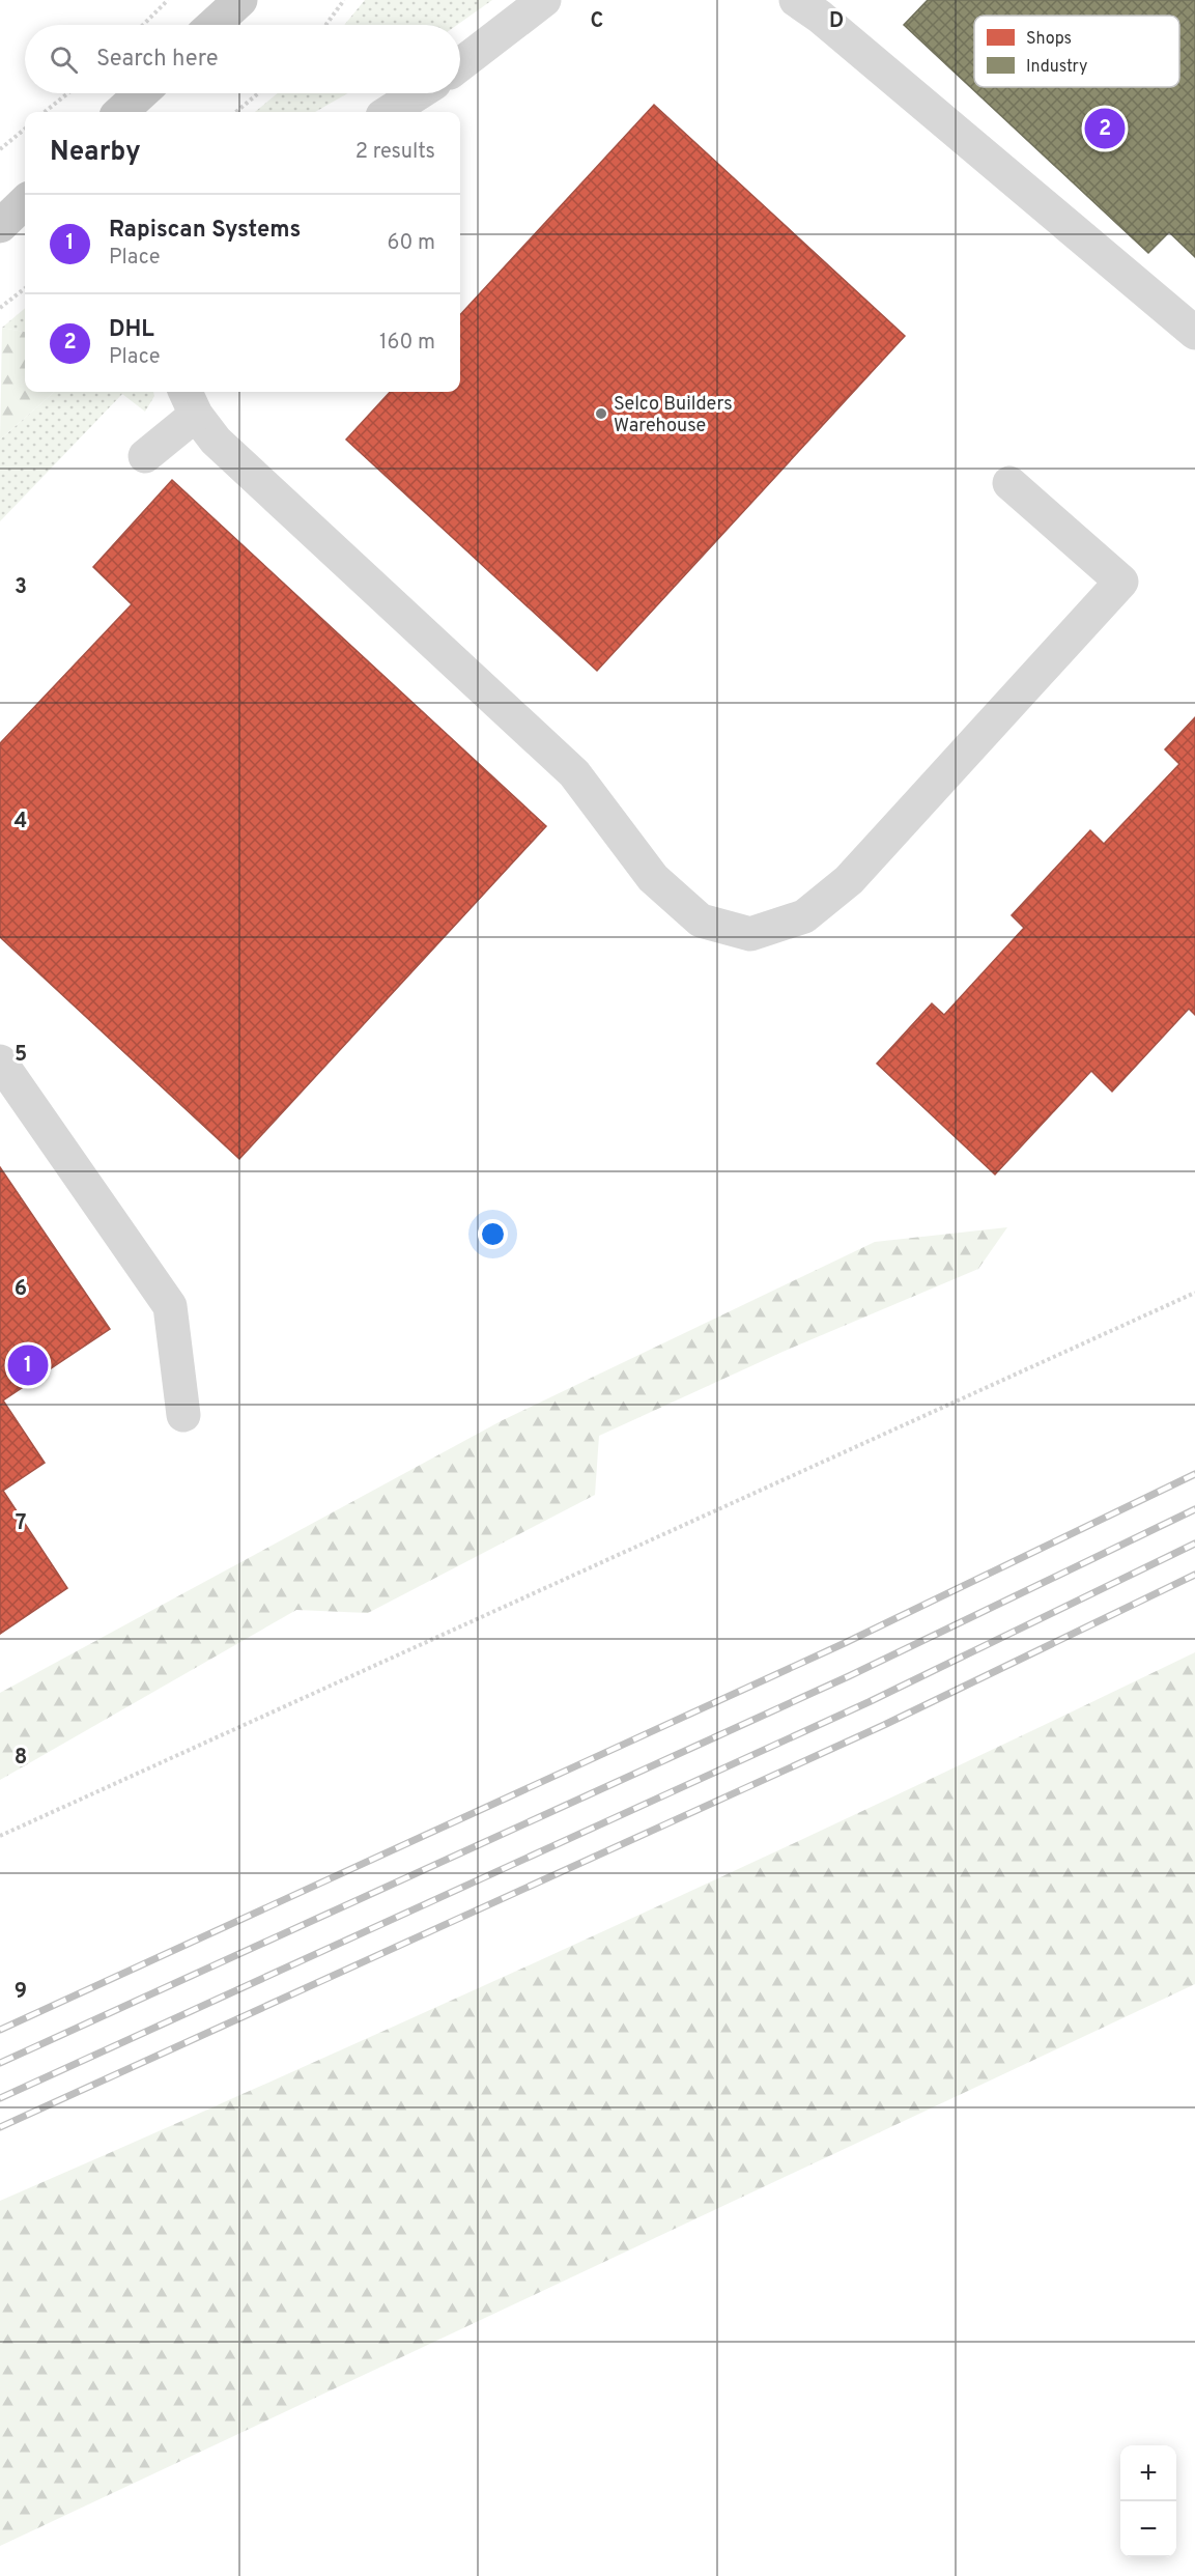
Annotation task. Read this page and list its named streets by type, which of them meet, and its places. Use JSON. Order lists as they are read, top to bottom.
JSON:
{
  "places": ["Selco Builders Warehouse"],
  "legend": ["Shops", "Industry"],
  "page": {
    "search": "Search here",
    "pins": ["2", "1"],
    "heading": ["Nearby", "2 results"],
    "list": [
      {
        "mark": "1",
        "name": "Rapiscan Systems",
        "note": "Place",
        "value": "60 m"
      },
      {
        "mark": "2",
        "name": "DHL",
        "note": "Place",
        "value": "160 m"
      }
    ],
    "map_buttons": ["+", "−"]
  },
  "grid": {
    "columns": ["C", "D"],
    "rows": [
      "3",
      "4",
      "5",
      "6",
      "7",
      "8",
      "9"
    ]
  }
}
